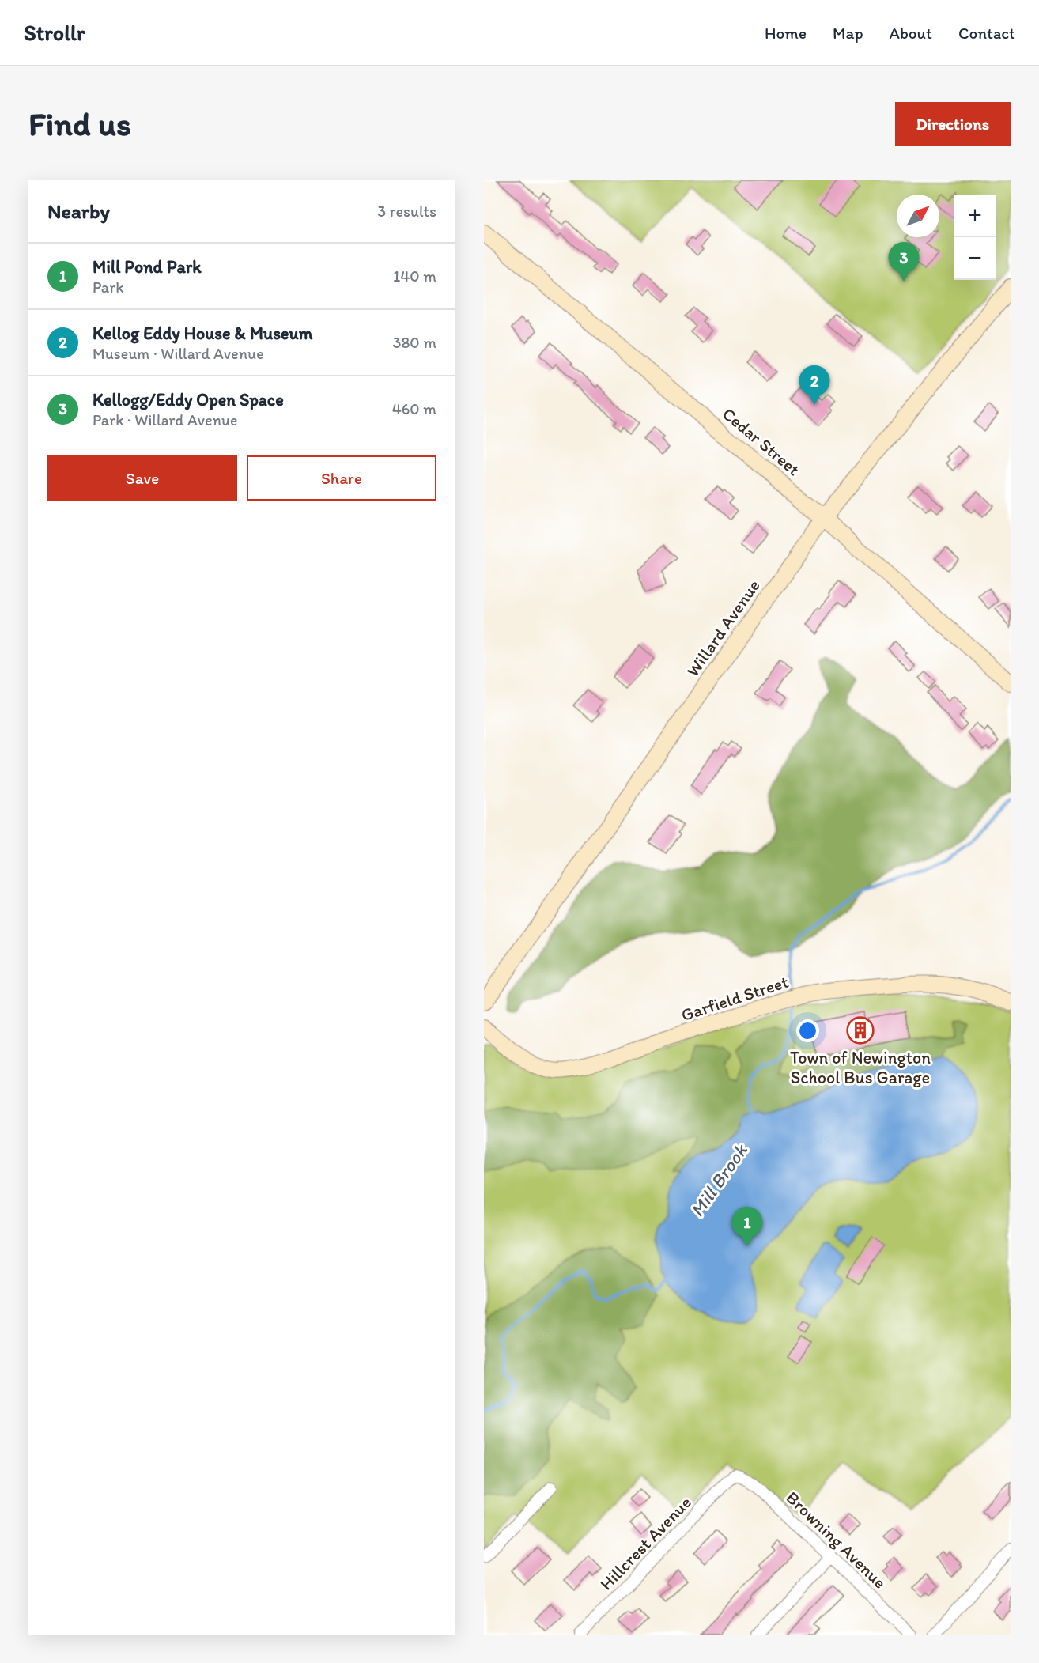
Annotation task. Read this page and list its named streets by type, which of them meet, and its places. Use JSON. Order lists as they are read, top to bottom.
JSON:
{
  "streets": {
    "main road": ["Cedar Street", "Willard Avenue", "Garfield Street"],
    "street": ["Browning Avenue", "Hillcrest Avenue"]
  },
  "crossings": [
    ["Cedar Street", "Willard Avenue"],
    ["Browning Avenue", "Hillcrest Avenue"]
  ],
  "water": ["Mill Brook"],
  "places": {
    "building": ["Town of Newington School Bus Garage"]
  },
  "north": "top right",
  "page": {
    "header": "Strollr",
    "nav": [
      "Home",
      "Map",
      "About",
      "Contact"
    ],
    "buttons": [
      "Directions",
      ["Save", "Share"]
    ],
    "title": "Find us",
    "heading": ["Nearby", "3 results"],
    "map_buttons": ["+", "−"],
    "list": [
      {
        "mark": "1",
        "name": "Mill Pond Park",
        "note": "Park",
        "value": "140 m"
      },
      {
        "mark": "2",
        "name": "Kellog Eddy House & Museum",
        "note": "Museum · Willard Avenue",
        "value": "380 m"
      },
      {
        "mark": "3",
        "name": "Kellogg/Eddy Open Space",
        "note": "Park · Willard Avenue",
        "value": "460 m"
      }
    ],
    "pins": ["3", "2", "1"]
  }
}
